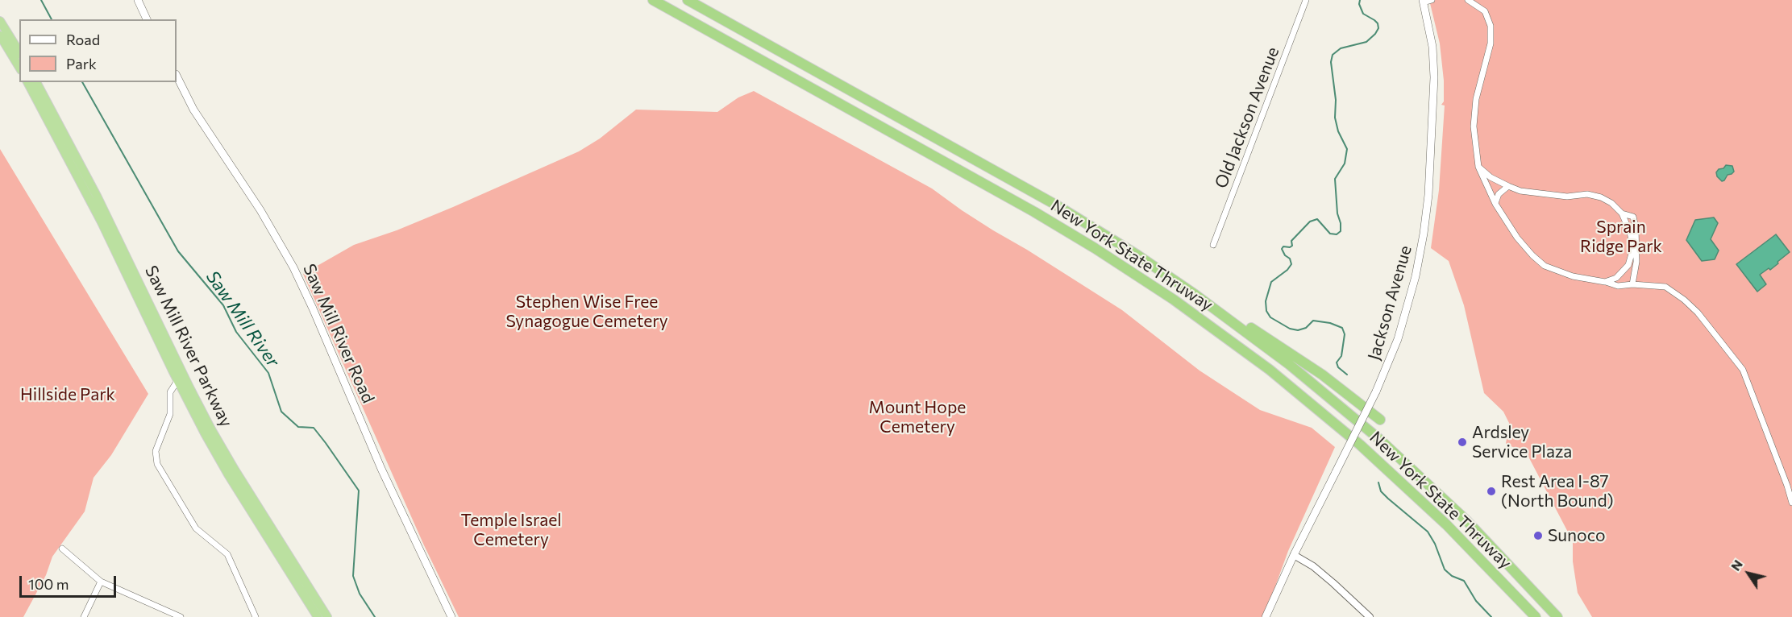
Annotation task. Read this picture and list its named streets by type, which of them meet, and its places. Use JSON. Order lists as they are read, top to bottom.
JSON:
{
  "streets": {
    "highway": ["New York State Thruway", "Saw Mill River Parkway"],
    "main road": ["Jackson Avenue", "Saw Mill River Road"],
    "street": ["Old Jackson Avenue"]
  },
  "water": ["Saw Mill River"],
  "parks": [
    "Sprain Ridge Park",
    "Stephen Wise Free Synagogue Cemetery",
    "Hillside Park",
    "Mount Hope Cemetery",
    "Temple Israel Cemetery"
  ],
  "places": ["Ardsley Service Plaza", "Rest Area I-87 (North Bound)", "Sunoco"],
  "legend": ["Road", "Park"],
  "scale_bar": "100 m",
  "north": "top left"
}
